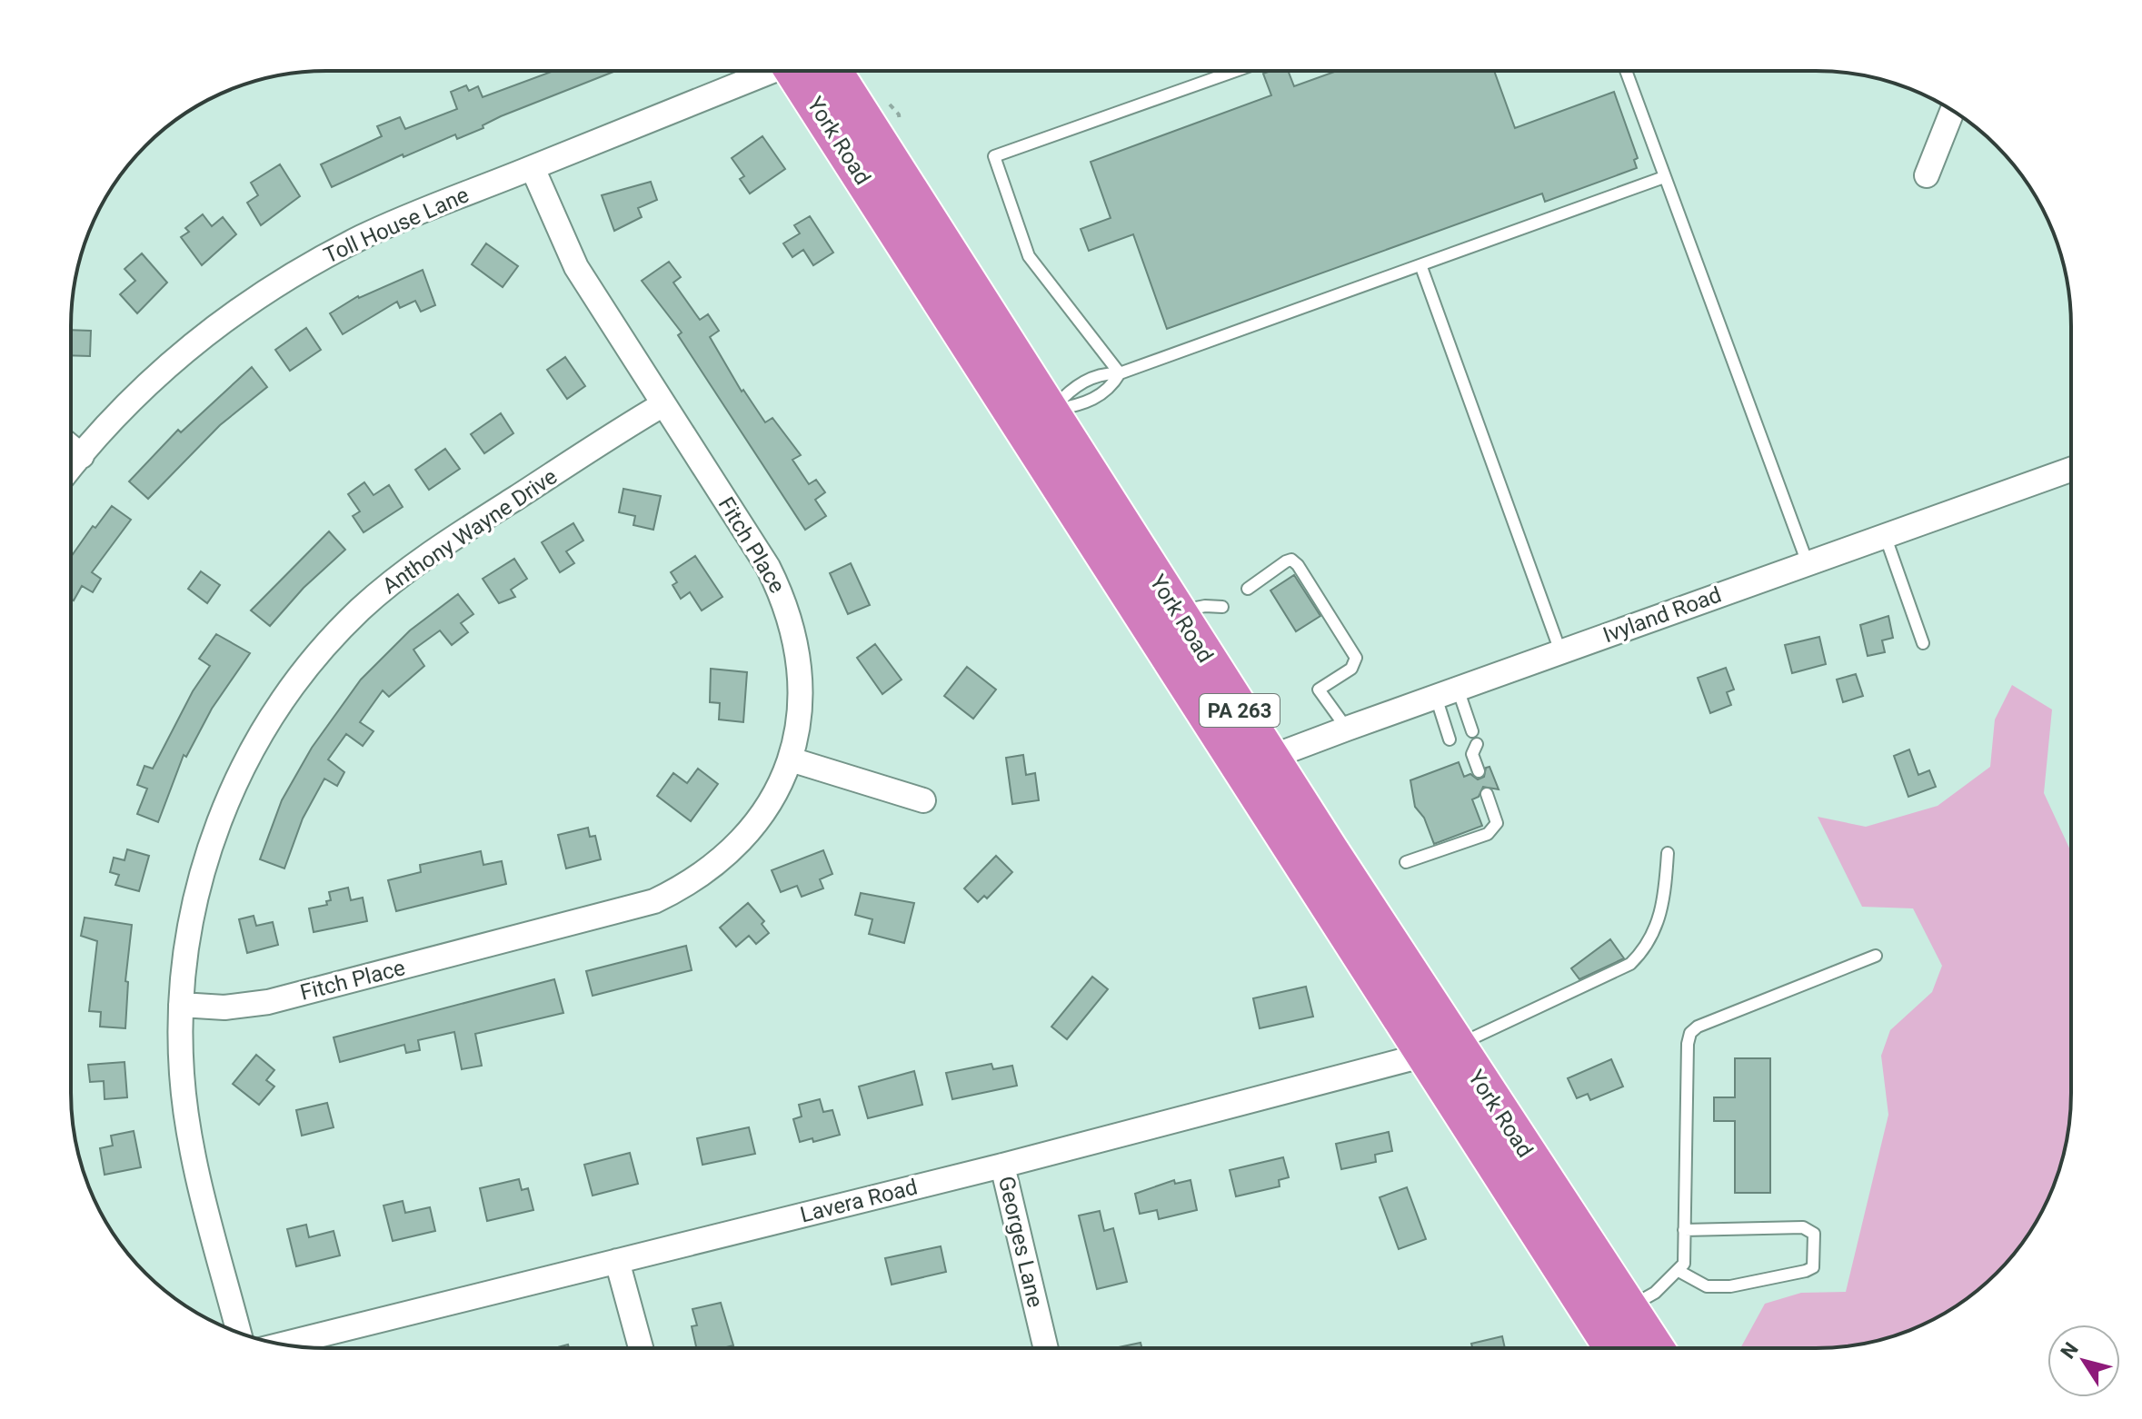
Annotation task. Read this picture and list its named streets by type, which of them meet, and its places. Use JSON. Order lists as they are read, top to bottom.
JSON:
{
  "streets": {
    "highway": ["York Road", "PA 263"],
    "street": [
      "Toll House Lane",
      "Anthony Wayne Drive",
      "Fitch Place",
      "Ivyland Road",
      "Lavera Road",
      "Georges Lane"
    ]
  },
  "crossings": [
    ["York Road", "Ivyland Road"],
    ["York Road", "Lavera Road"],
    ["Toll House Lane", "Fitch Place"],
    ["Anthony Wayne Drive", "Fitch Place"],
    ["Lavera Road", "Georges Lane"]
  ],
  "north": "top left"
}
